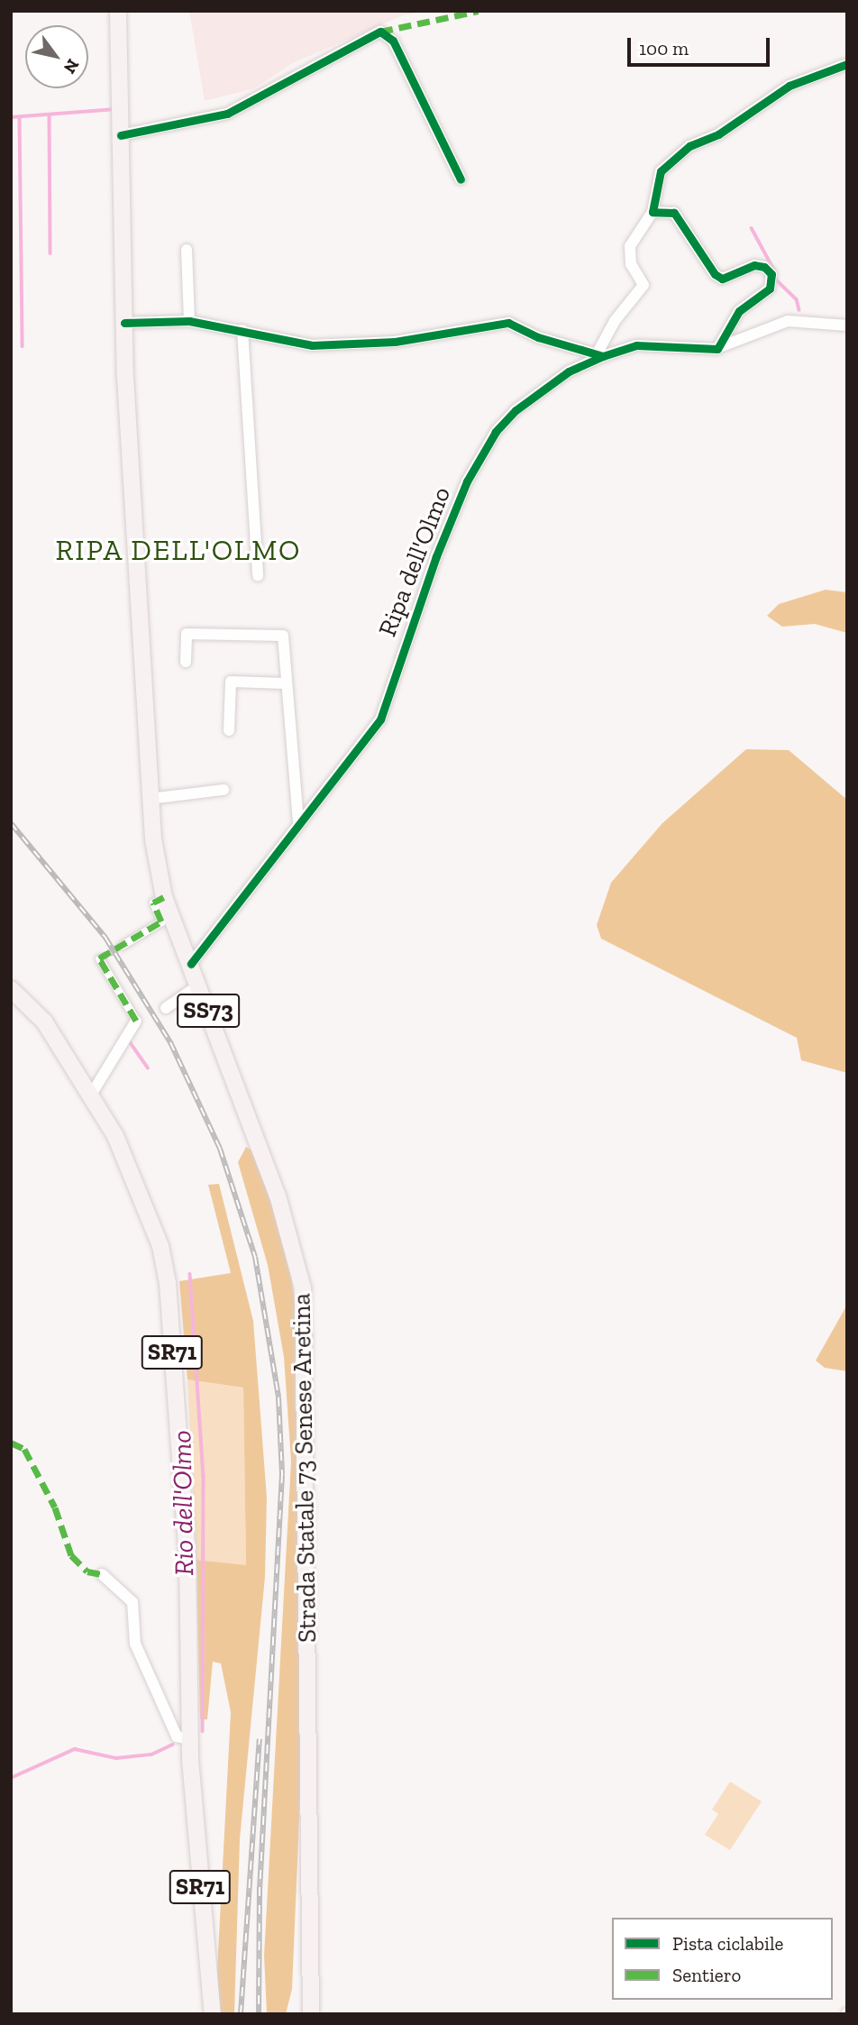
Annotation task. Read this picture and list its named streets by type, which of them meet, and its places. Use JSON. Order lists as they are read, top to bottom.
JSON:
{
  "streets": {
    "main road": ["SS73", "SR71", "Strada Statale 73 Senese Aretina"],
    "street": ["Ripa dell'Olmo"]
  },
  "crossings": [
    ["Ripa dell'Olmo", "Strada Statale 73 Senese Aretina"]
  ],
  "districts": ["RIPA DELL'OLMO"],
  "water": ["Rio dell'Olmo"],
  "legend": ["Pista ciclabile", "Sentiero"],
  "scale_bar": "100 m",
  "north": "bottom right"
}
